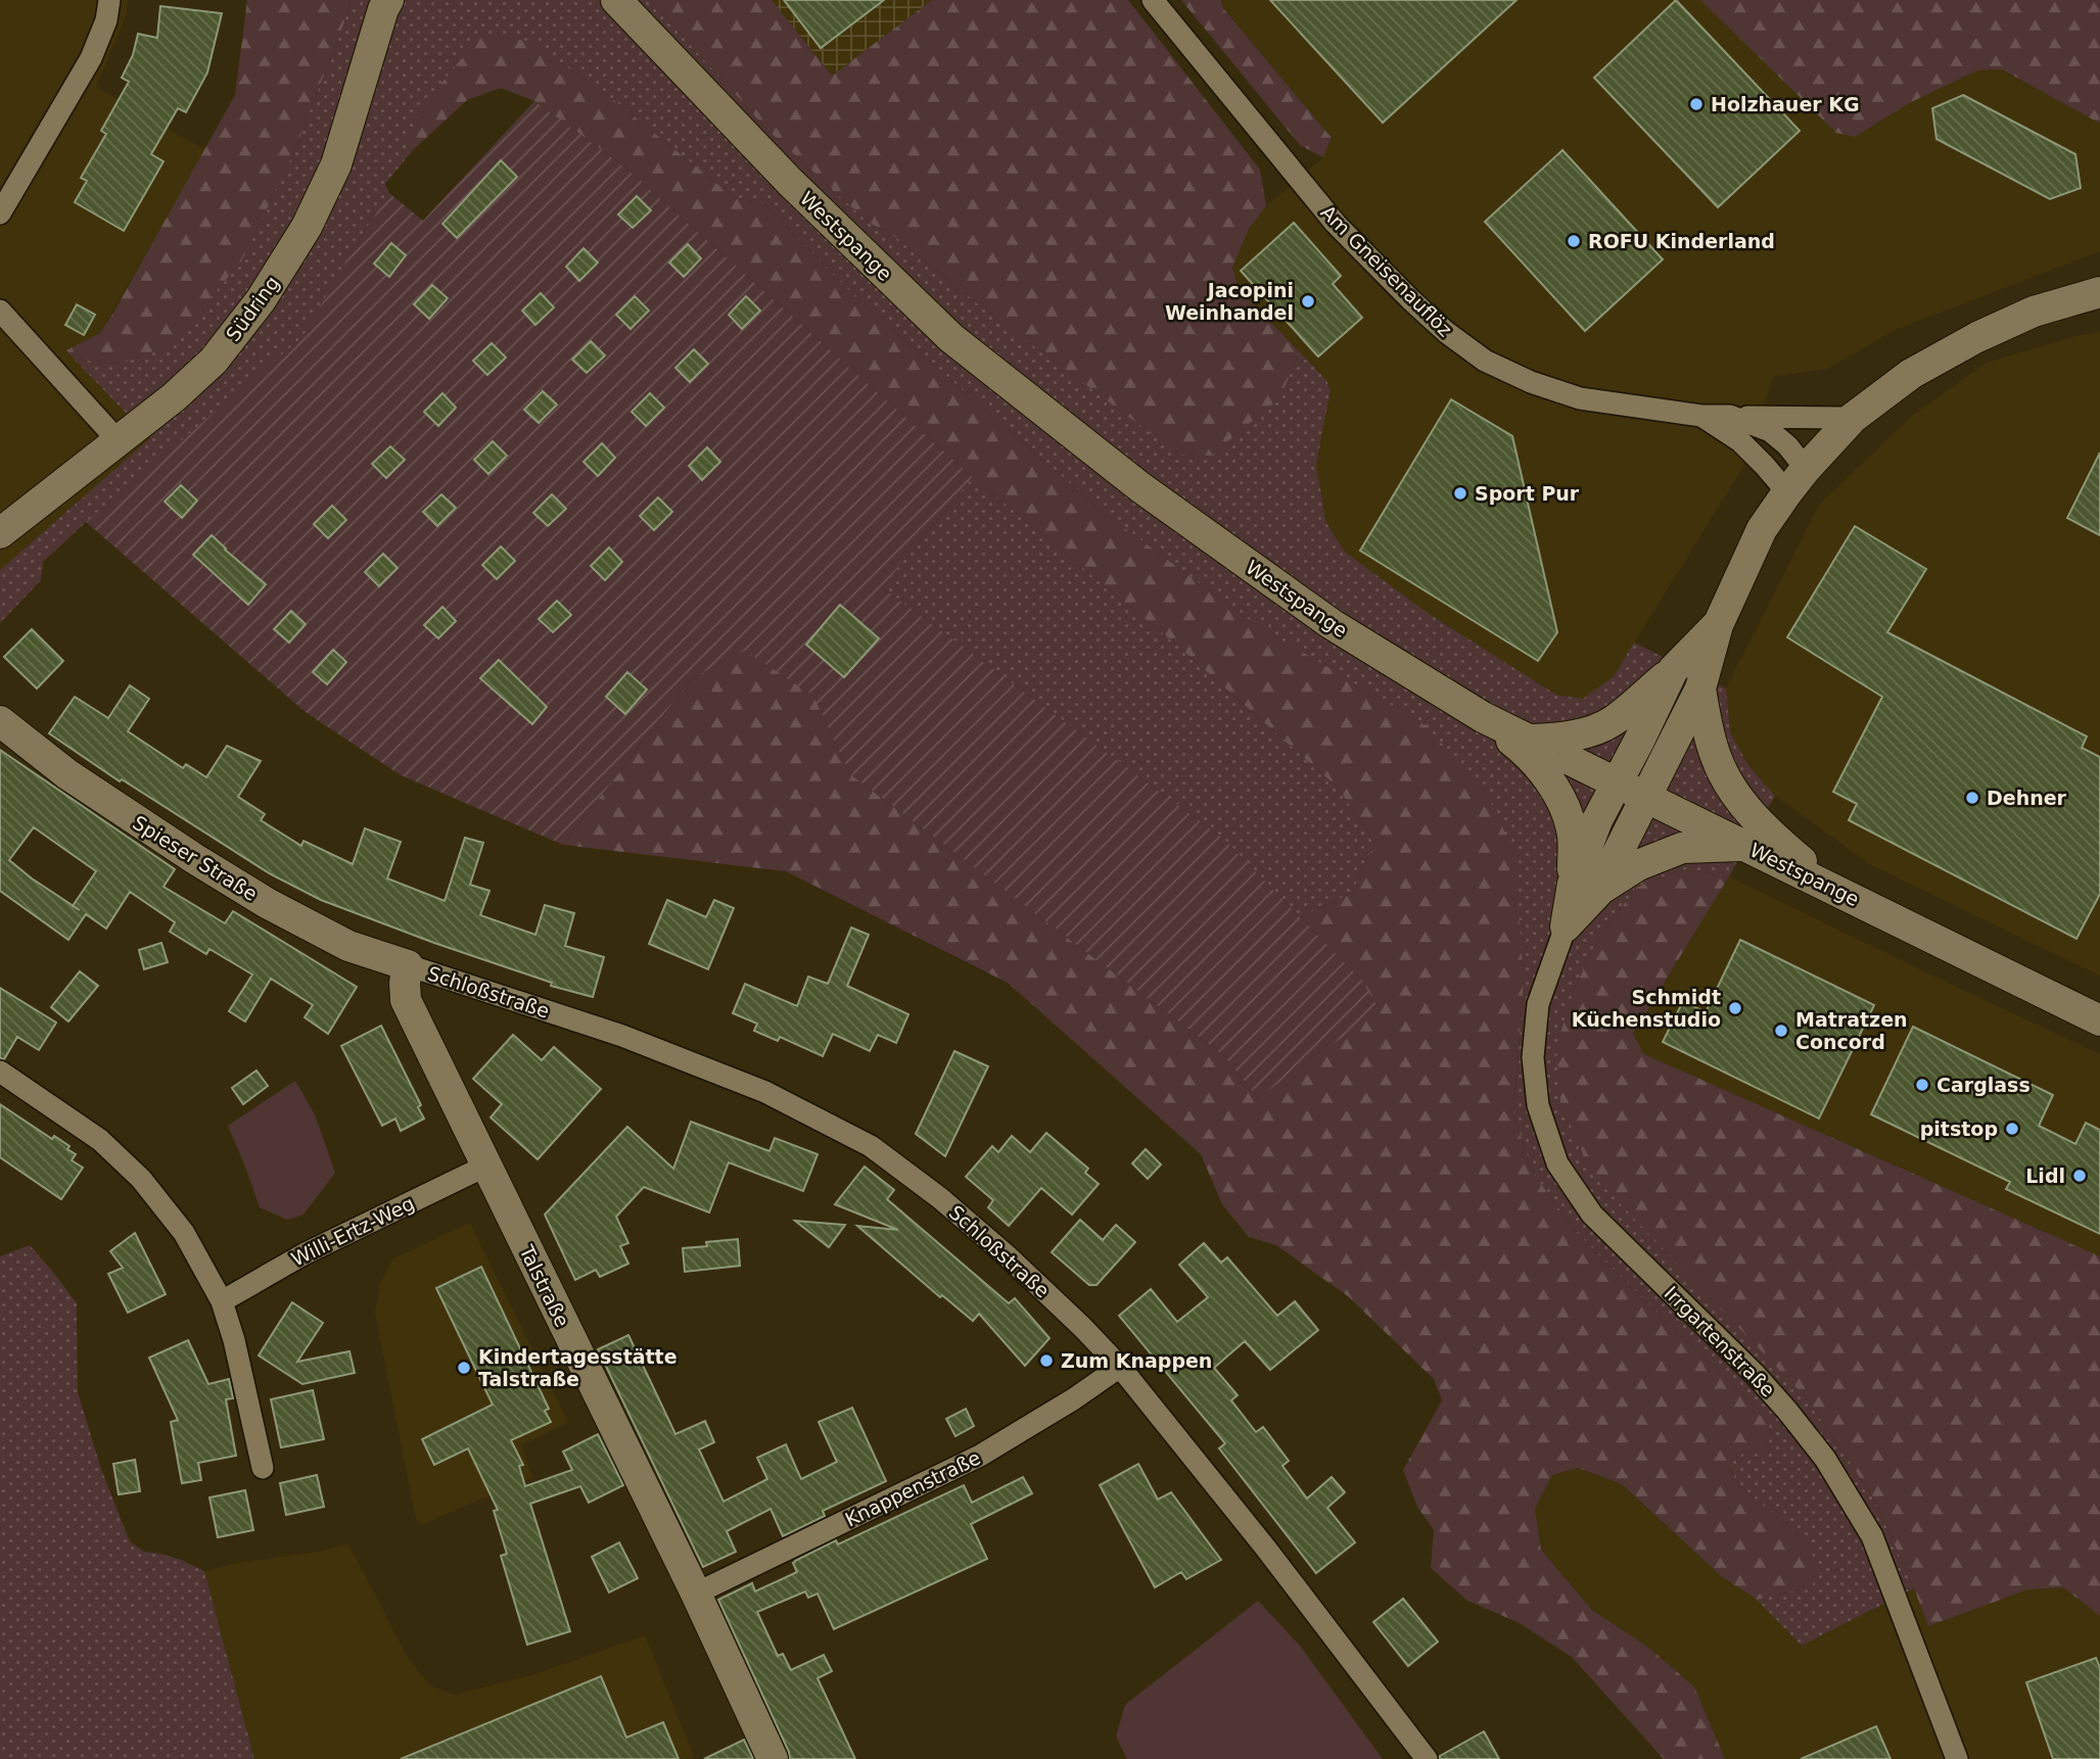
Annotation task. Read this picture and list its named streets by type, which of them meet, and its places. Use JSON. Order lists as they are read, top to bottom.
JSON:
{
  "streets": {
    "street": [
      "Westspange",
      "Am Gneisenauflöz",
      "Südring",
      "Spieser Straße",
      "Schloßstraße",
      "Willi-Ertz-Weg",
      "Talstraße",
      "Irrgartenstraße",
      "Knappenstraße"
    ]
  },
  "crossings": [
    ["Westspange", "Irrgartenstraße"],
    ["Spieser Straße", "Schloßstraße"],
    ["Spieser Straße", "Talstraße"],
    ["Schloßstraße", "Talstraße"],
    ["Schloßstraße", "Knappenstraße"],
    ["Willi-Ertz-Weg", "Talstraße"],
    ["Talstraße", "Knappenstraße"]
  ],
  "places": [
    "Holzhauer KG",
    "ROFU Kinderland",
    "Jacopini Weinhandel",
    "Sport Pur",
    "Dehner",
    "Schmidt Küchenstudio",
    "Matratzen Concord",
    "Carglass",
    "pitstop",
    "Lidl",
    "Zum Knappen",
    "Kindertagesstätte Talstraße"
  ]
}
